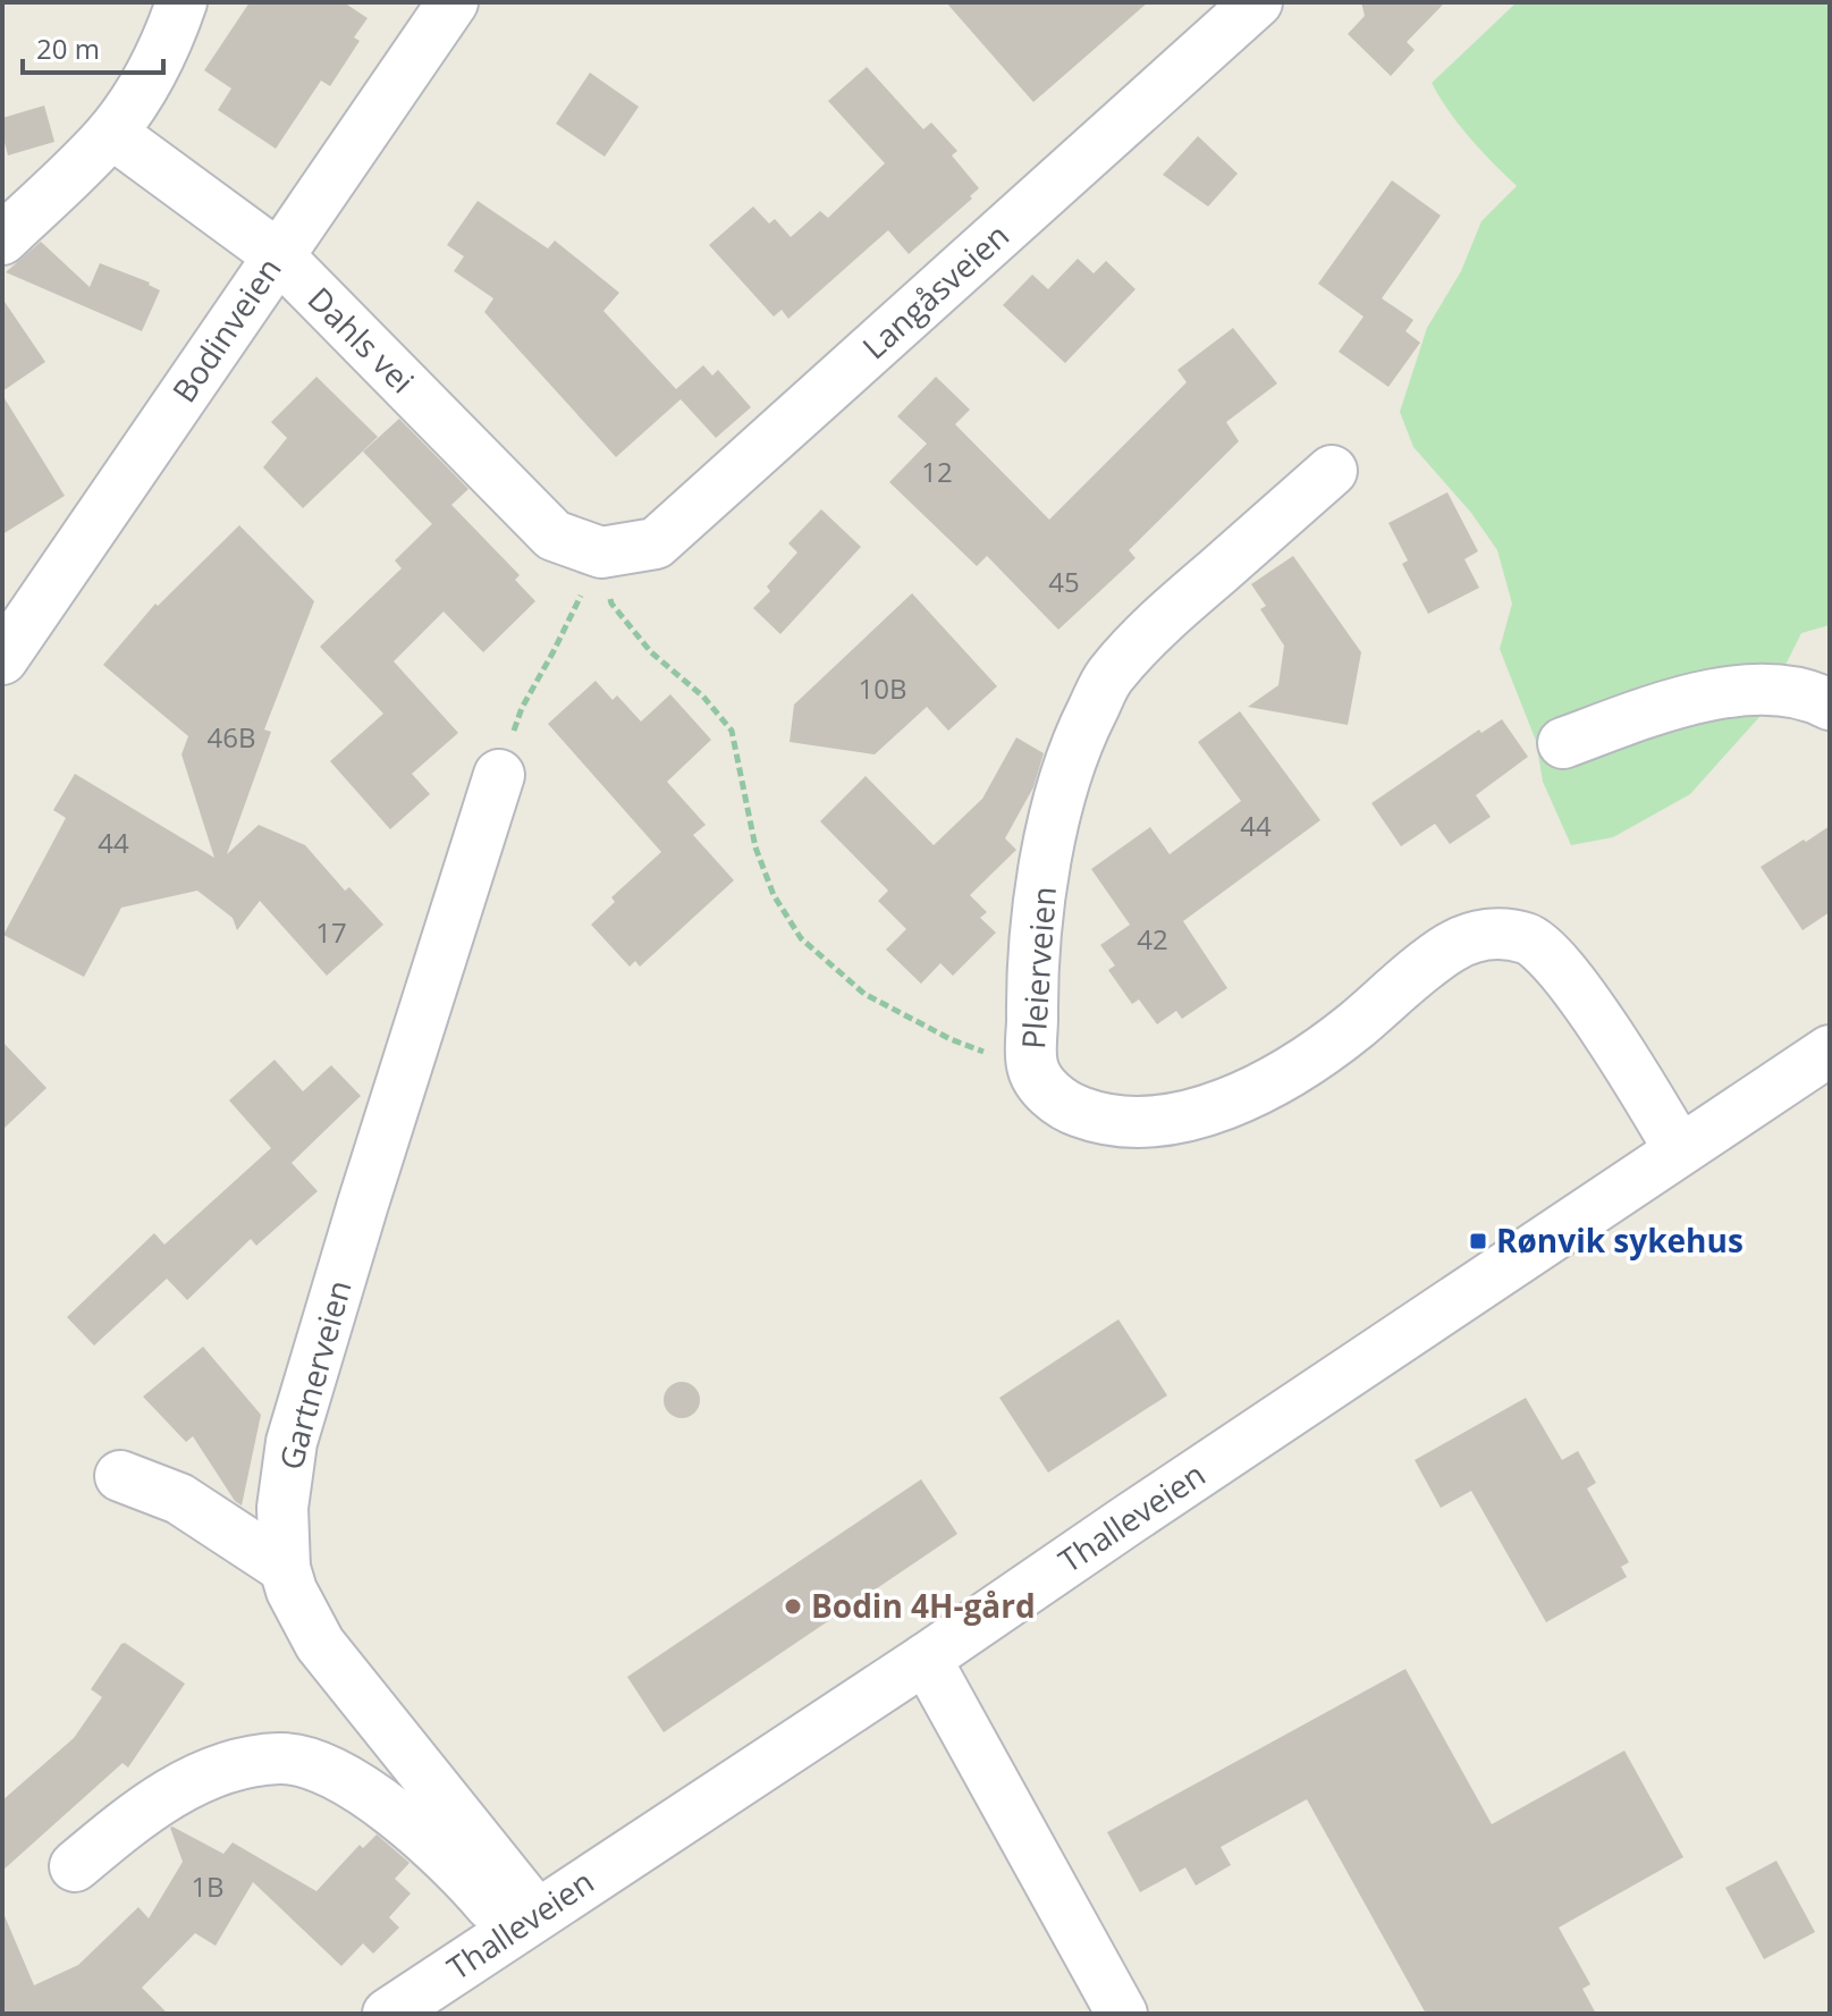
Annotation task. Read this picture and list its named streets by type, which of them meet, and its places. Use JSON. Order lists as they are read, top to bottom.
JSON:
{
  "streets": {
    "street": [
      "Langåsveien",
      "Bodinveien",
      "Dahls vei",
      "Pleierveien",
      "Gartnerveien",
      "Thalleveien"
    ]
  },
  "crossings": [
    ["Langåsveien", "Dahls vei"],
    ["Bodinveien", "Dahls vei"],
    ["Pleierveien", "Thalleveien"],
    ["Gartnerveien", "Thalleveien"]
  ],
  "places": {
    "transit": ["Rønvik sykehus"],
    "other": ["Bodin 4H-gård"]
  },
  "house_numbers": [
    "12",
    "45",
    "10B",
    "46B",
    "44",
    "44",
    "17",
    "42",
    "1B"
  ],
  "scale_bar": "20 m"
}
